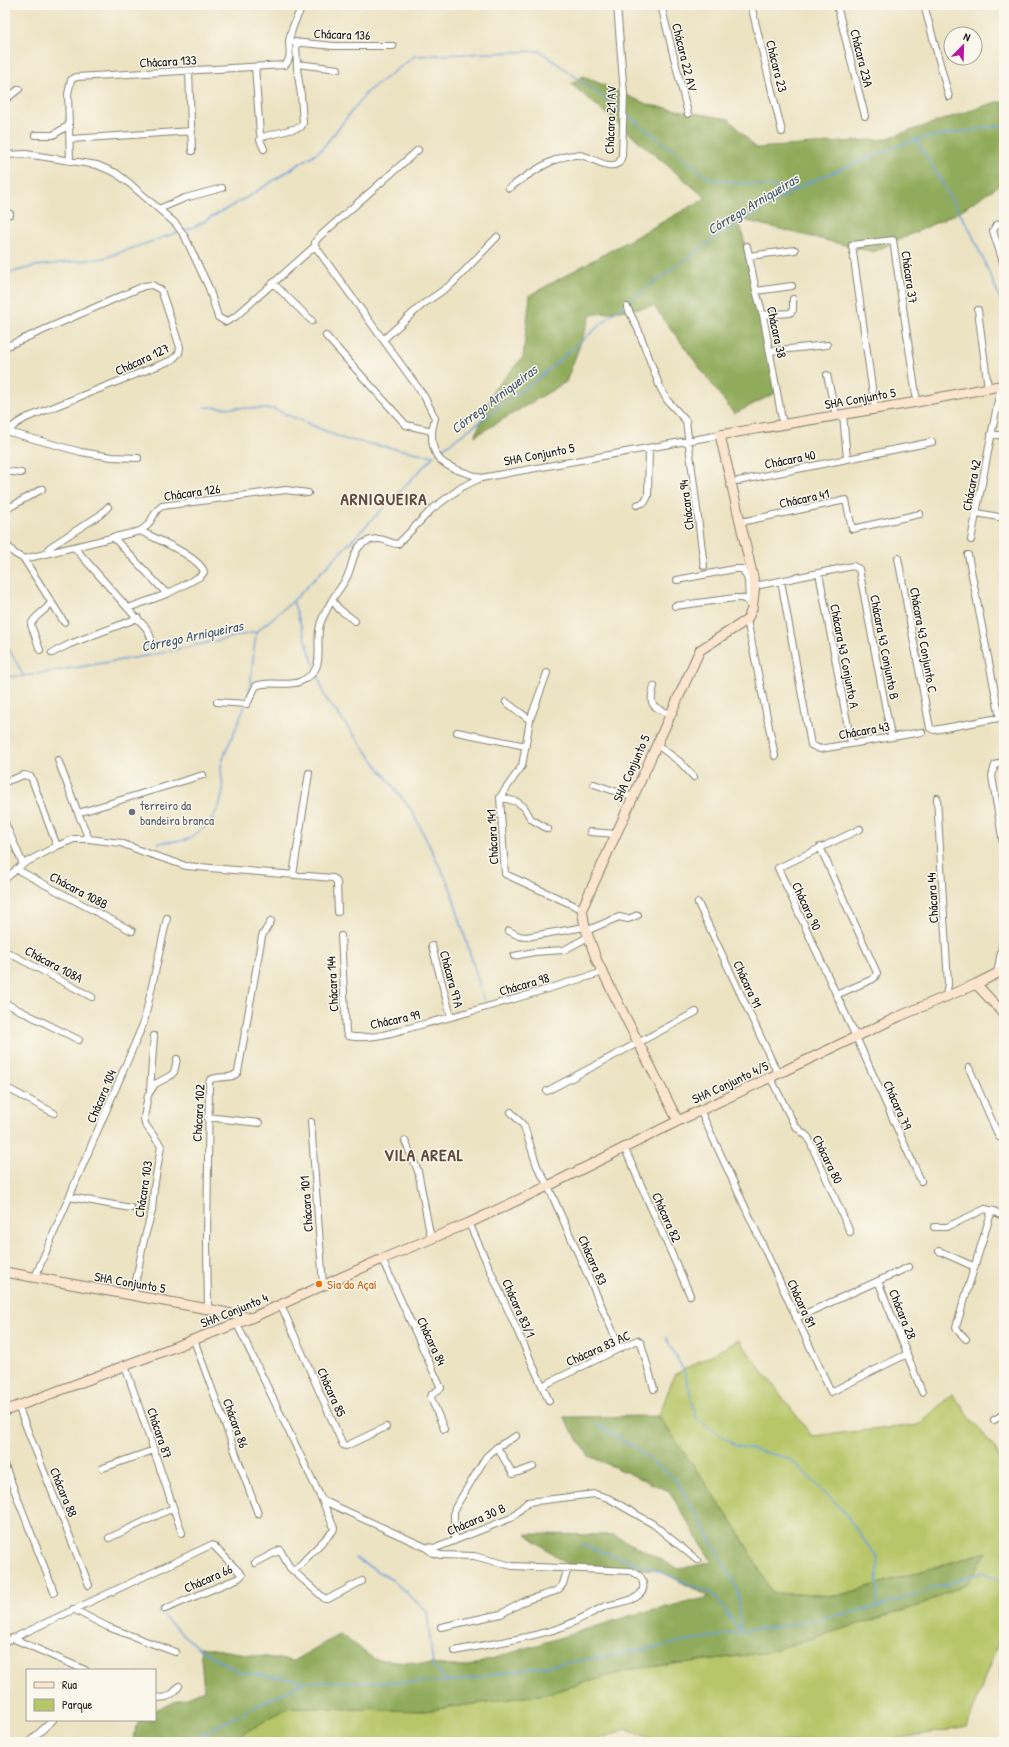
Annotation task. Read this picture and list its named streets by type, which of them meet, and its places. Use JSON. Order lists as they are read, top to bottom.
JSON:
{
  "streets": {
    "street": [
      "Chácara 136",
      "Chácara 22 AV",
      "Chácara 23A",
      "Chácara 133",
      "Chácara 23",
      "Chácara 21 AV",
      "Chácara 37",
      "Chácara 38",
      "Chácara 127",
      "SHA Conjunto 5",
      "Chácara 40",
      "Chácara 42",
      "Chácara 126",
      "Chácara 41",
      "Chácara 94",
      "Chácara 43 Conjunto C",
      "Chácara 43 Conjunto B",
      "Chácara 43 Conjunto A",
      "Chácara 43",
      "Chácara 141",
      "Chácara 108B",
      "Chácara 44",
      "Chácara 90",
      "Chácara 108A",
      "Chácara 97A",
      "Chácara 144",
      "Chácara 98",
      "Chácara 91",
      "Chácara 99",
      "SHA Conjunto 4/5",
      "Chácara 104",
      "Chácara 79",
      "Chácara 102",
      "Chácara 80",
      "Chácara 103",
      "Chácara 101",
      "Chácara 82",
      "Chácara 83",
      "Chácara 81",
      "Chácara 83/1",
      "SHA Conjunto 4",
      "Chácara 28",
      "Chácara 84",
      "Chácara 83 AC",
      "Chácara 85",
      "Chácara 86",
      "Chácara 87",
      "Chácara 88",
      "Chácara 30 B",
      "Chácara 66"
    ]
  },
  "crossings": [
    ["Chácara 136", "Chácara 133"],
    ["Chácara 37", "SHA Conjunto 5"],
    ["Chácara 38", "SHA Conjunto 5"],
    ["SHA Conjunto 5", "Chácara 42"],
    ["SHA Conjunto 5", "Chácara 41"],
    ["SHA Conjunto 5", "Chácara 94"],
    ["SHA Conjunto 5", "Chácara 141"],
    ["SHA Conjunto 5", "Chácara 104"],
    ["SHA Conjunto 5", "Chácara 102"],
    ["SHA Conjunto 5", "Chácara 103"],
    ["SHA Conjunto 5", "SHA Conjunto 4"],
    ["Chácara 43 Conjunto B", "Chácara 43 Conjunto A"],
    ["Chácara 43 Conjunto B", "Chácara 43"],
    ["Chácara 43 Conjunto A", "Chácara 43"],
    ["Chácara 44", "SHA Conjunto 4/5"],
    ["Chácara 90", "SHA Conjunto 4/5"],
    ["Chácara 90", "Chácara 79"],
    ["Chácara 97A", "Chácara 98"],
    ["Chácara 97A", "Chácara 99"],
    ["Chácara 144", "Chácara 99"],
    ["Chácara 98", "Chácara 99"],
    ["Chácara 91", "SHA Conjunto 4/5"],
    ["Chácara 91", "Chácara 80"],
    ["SHA Conjunto 4/5", "Chácara 79"],
    ["SHA Conjunto 4/5", "Chácara 80"],
    ["SHA Conjunto 4/5", "Chácara 82"],
    ["SHA Conjunto 4/5", "Chácara 83"],
    ["SHA Conjunto 4/5", "Chácara 81"],
    ["SHA Conjunto 4/5", "Chácara 83/1"],
    ["SHA Conjunto 4/5", "SHA Conjunto 4"],
    ["Chácara 101", "SHA Conjunto 4"],
    ["Chácara 81", "Chácara 28"],
    ["Chácara 83/1", "SHA Conjunto 4"],
    ["Chácara 83/1", "Chácara 83 AC"],
    ["SHA Conjunto 4", "Chácara 84"],
    ["SHA Conjunto 4", "Chácara 85"],
    ["SHA Conjunto 4", "Chácara 86"],
    ["SHA Conjunto 4", "Chácara 87"],
    ["SHA Conjunto 4", "Chácara 88"]
  ],
  "districts": ["ARNIQUEIRA", "VILA AREAL"],
  "water": ["Córrego Arniqueiras"],
  "places": ["terreiro da bandeira branca", "Sia do Açaí"],
  "legend": ["Rua", "Parque"],
  "north": "top right"
}
